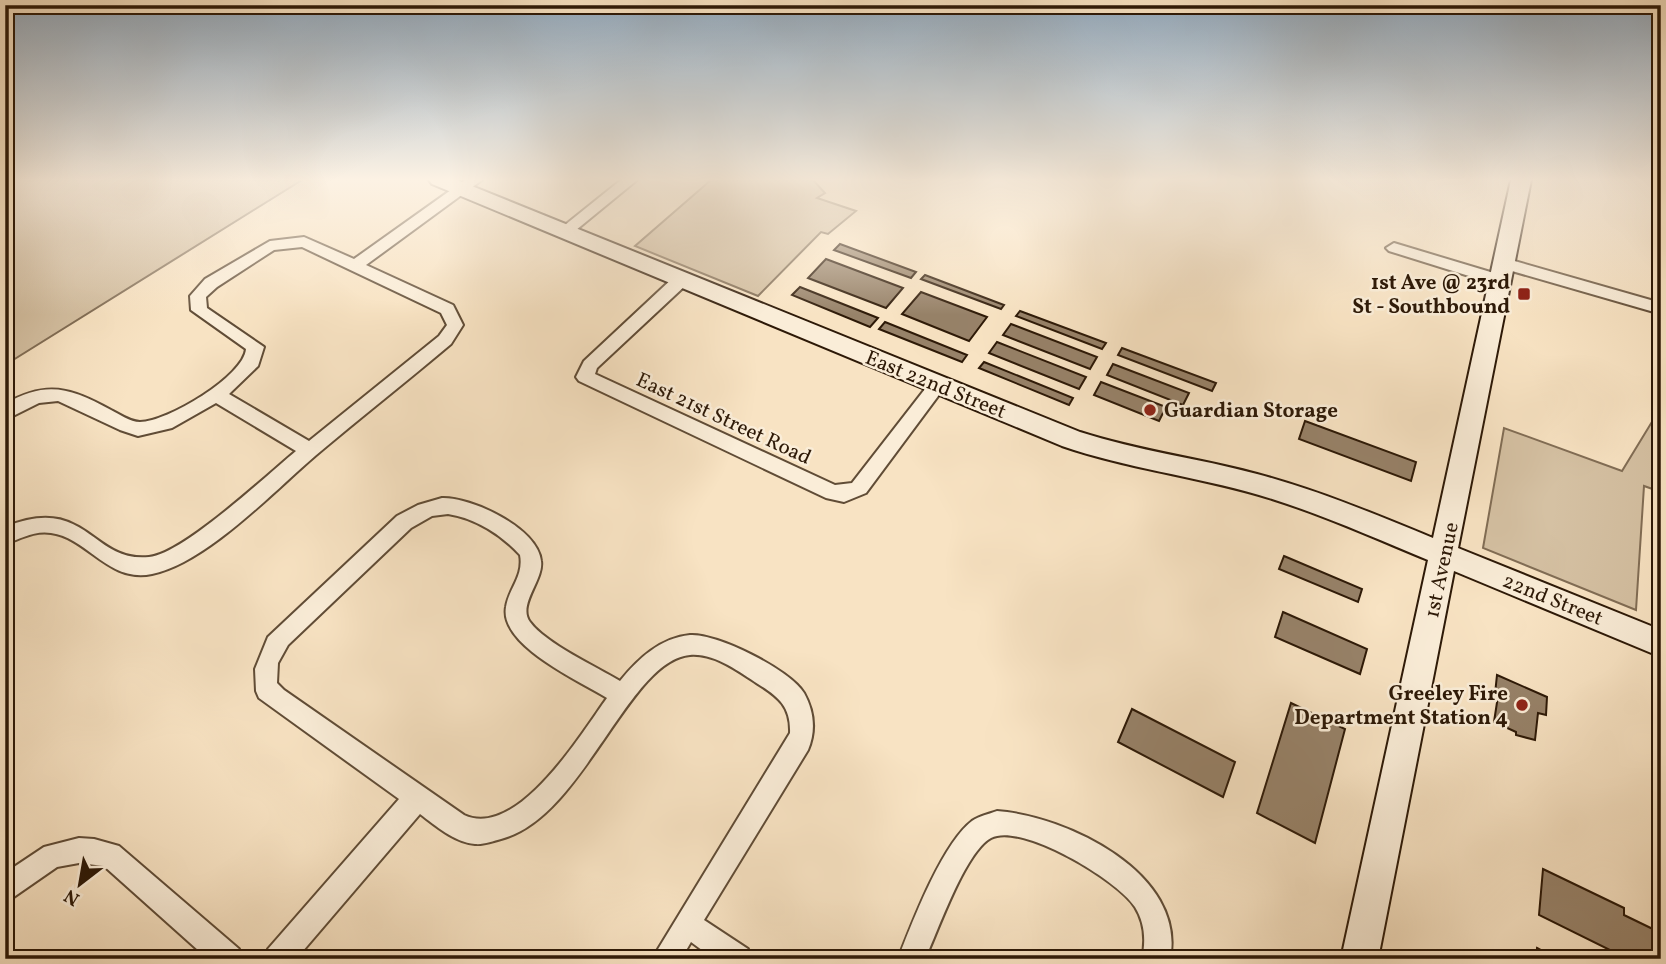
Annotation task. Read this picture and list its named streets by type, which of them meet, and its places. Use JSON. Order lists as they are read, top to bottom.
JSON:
{
  "streets": {
    "street": [
      "East 22nd Street",
      "East 21st Street Road",
      "1st Avenue",
      "22nd Street"
    ]
  },
  "crossings": [
    ["East 22nd Street", "East 21st Street Road"],
    ["East 22nd Street", "1st Avenue"],
    ["East 22nd Street", "22nd Street"],
    ["1st Avenue", "22nd Street"]
  ],
  "places": {
    "transit": ["1st Ave @ 23rd St - Southbound"],
    "other": ["Guardian Storage", "Greeley Fire Department Station 4"]
  },
  "north": "bottom left"
}
